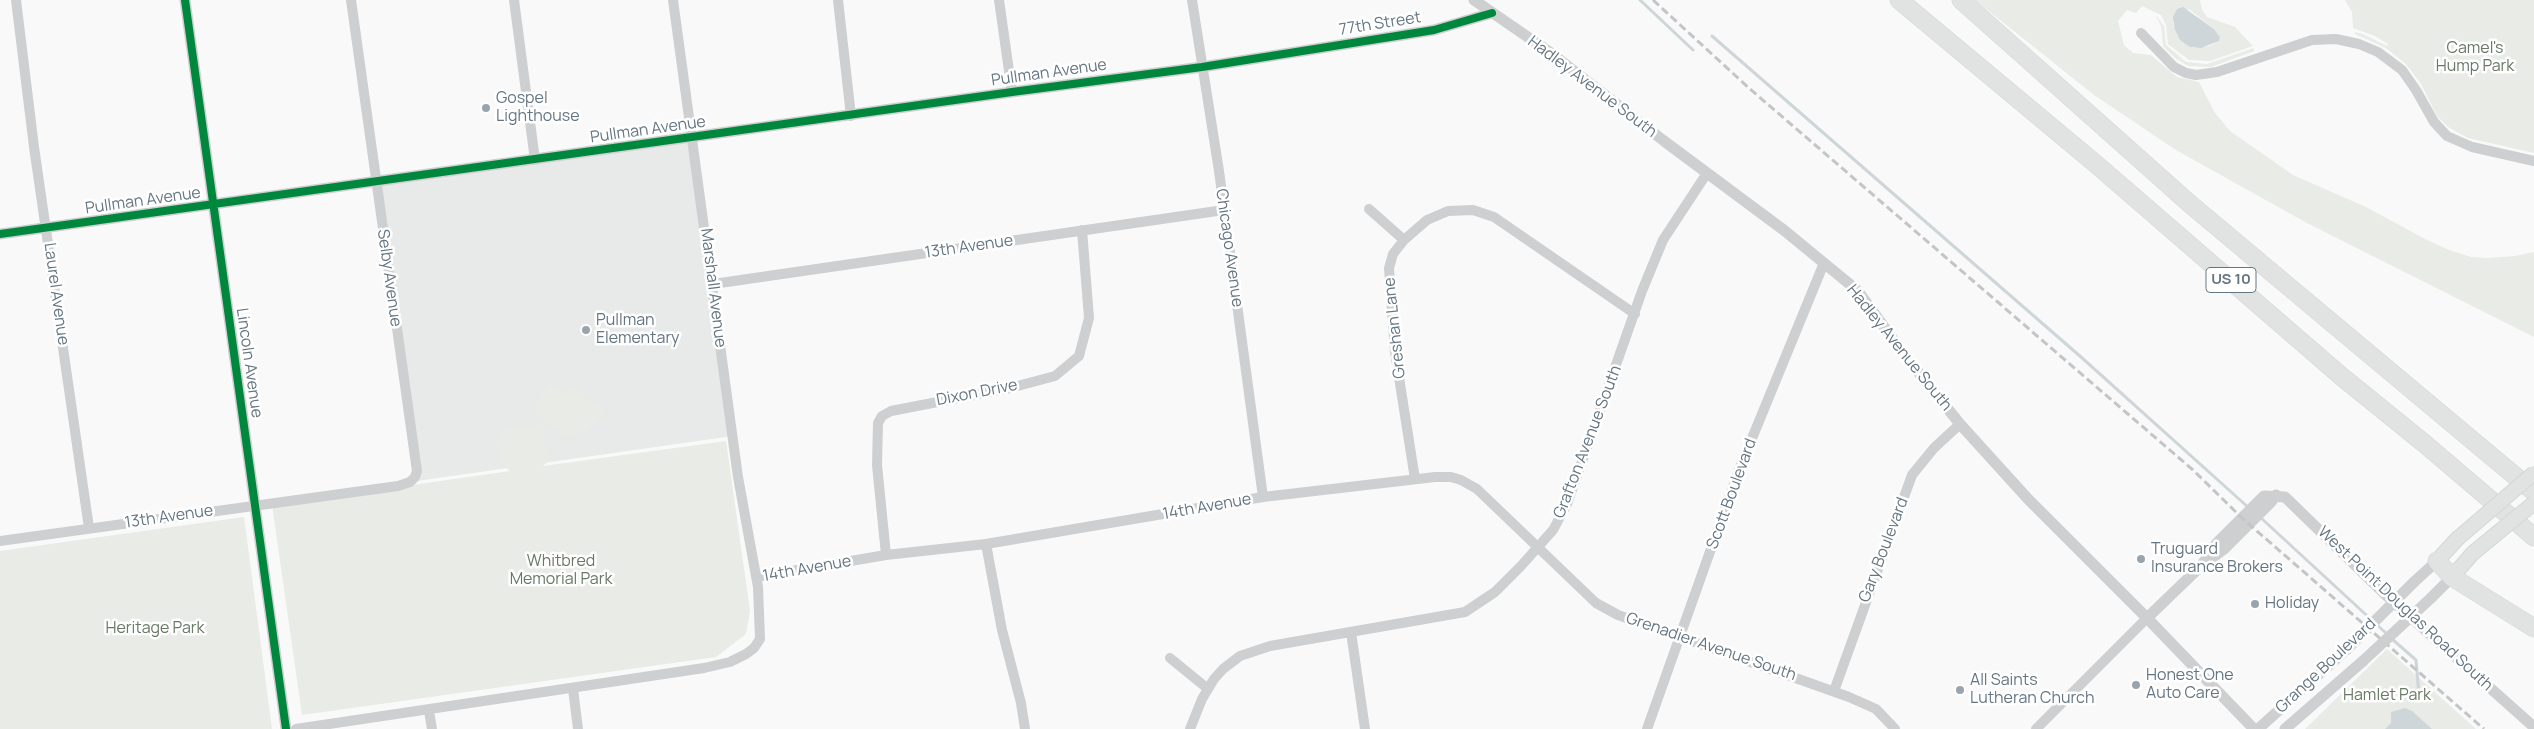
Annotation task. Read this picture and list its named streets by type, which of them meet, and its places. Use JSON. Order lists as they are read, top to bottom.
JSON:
{
  "streets": {
    "highway": ["US 10"],
    "street": [
      "77th Street",
      "Pullman Avenue",
      "Hadley Avenue South",
      "13th Avenue",
      "Chicago Avenue",
      "Selby Avenue",
      "Marshall Avenue",
      "Laurel Avenue",
      "Greshan Lane",
      "Lincoln Avenue",
      "Dixon Drive",
      "Grafton Avenue South",
      "Scott Boulevard",
      "14th Avenue",
      "Gary Boulevard",
      "West Point Douglas Road South",
      "Grenadier Avenue South",
      "Grange Boulevard"
    ]
  },
  "crossings": [
    ["77th Street", "Pullman Avenue"],
    ["77th Street", "Hadley Avenue South"],
    ["Pullman Avenue", "Chicago Avenue"],
    ["Pullman Avenue", "Selby Avenue"],
    ["Pullman Avenue", "Marshall Avenue"],
    ["Pullman Avenue", "Laurel Avenue"],
    ["Pullman Avenue", "Lincoln Avenue"],
    ["Hadley Avenue South", "Grafton Avenue South"],
    ["Hadley Avenue South", "Scott Boulevard"],
    ["Hadley Avenue South", "Gary Boulevard"],
    ["Hadley Avenue South", "West Point Douglas Road South"],
    ["13th Avenue", "Chicago Avenue"],
    ["13th Avenue", "Selby Avenue"],
    ["13th Avenue", "Marshall Avenue"],
    ["13th Avenue", "Laurel Avenue"],
    ["13th Avenue", "Lincoln Avenue"],
    ["13th Avenue", "Dixon Drive"],
    ["Chicago Avenue", "14th Avenue"],
    ["Marshall Avenue", "14th Avenue"],
    ["Greshan Lane", "Grafton Avenue South"],
    ["Greshan Lane", "14th Avenue"],
    ["Greshan Lane", "Grenadier Avenue South"],
    ["Dixon Drive", "14th Avenue"],
    ["Grafton Avenue South", "Grenadier Avenue South"],
    ["Scott Boulevard", "Grenadier Avenue South"],
    ["14th Avenue", "Grenadier Avenue South"],
    ["Gary Boulevard", "Grenadier Avenue South"]
  ],
  "parks": [
    "Camel's Hump Park",
    "Whitbred Memorial Park",
    "Heritage Park",
    "Hamlet Park"
  ],
  "places": [
    "Gospel Lighthouse",
    "Pullman Elementary",
    "Truguard Insurance Brokers",
    "Holiday",
    "Honest One Auto Care",
    "All Saints Lutheran Church"
  ]
}
